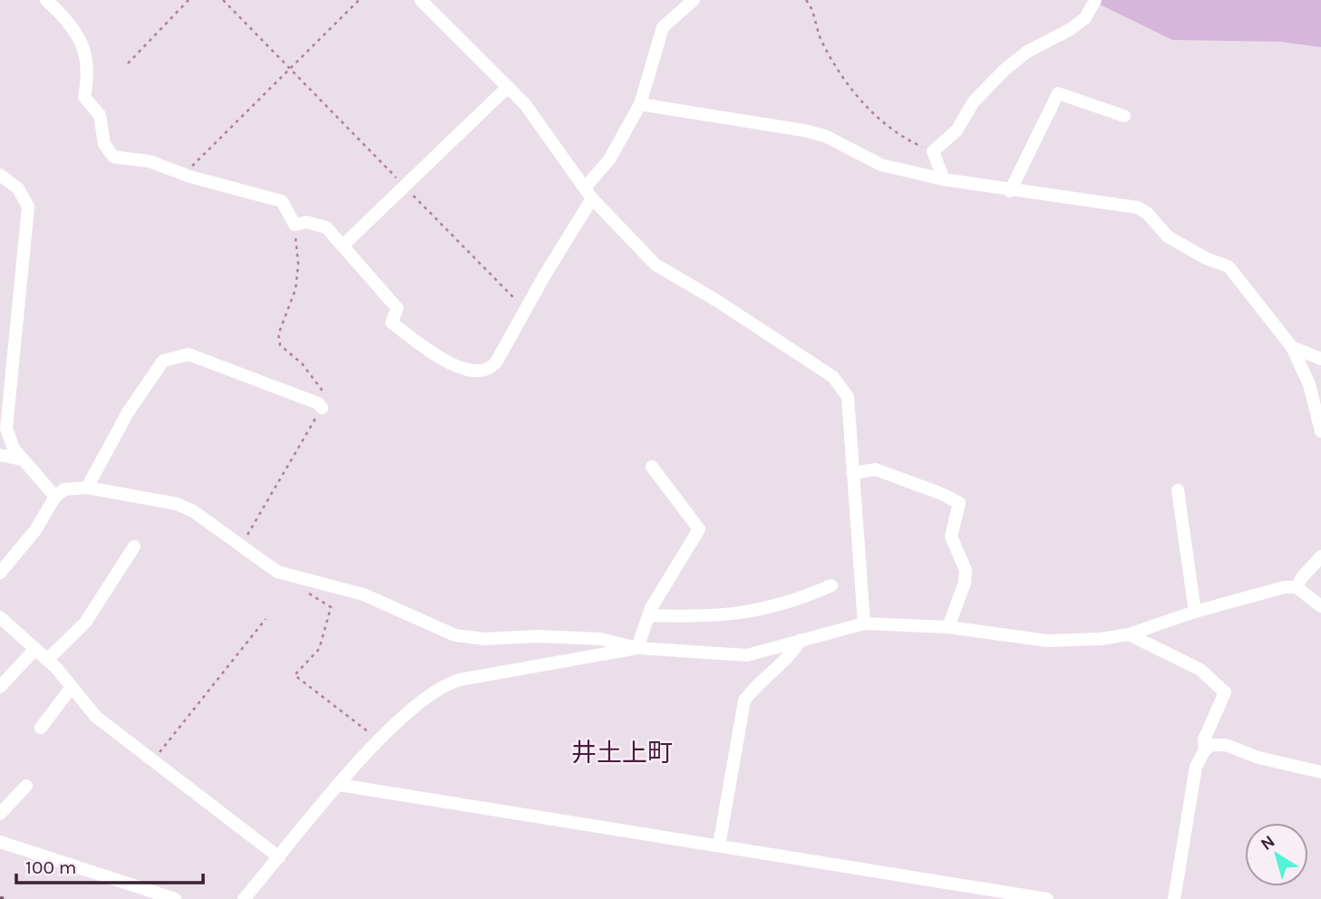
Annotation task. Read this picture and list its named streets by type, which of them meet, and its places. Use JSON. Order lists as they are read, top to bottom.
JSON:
{
  "districts": ["井土上町"],
  "scale_bar": "100 m",
  "north": "top left"
}
